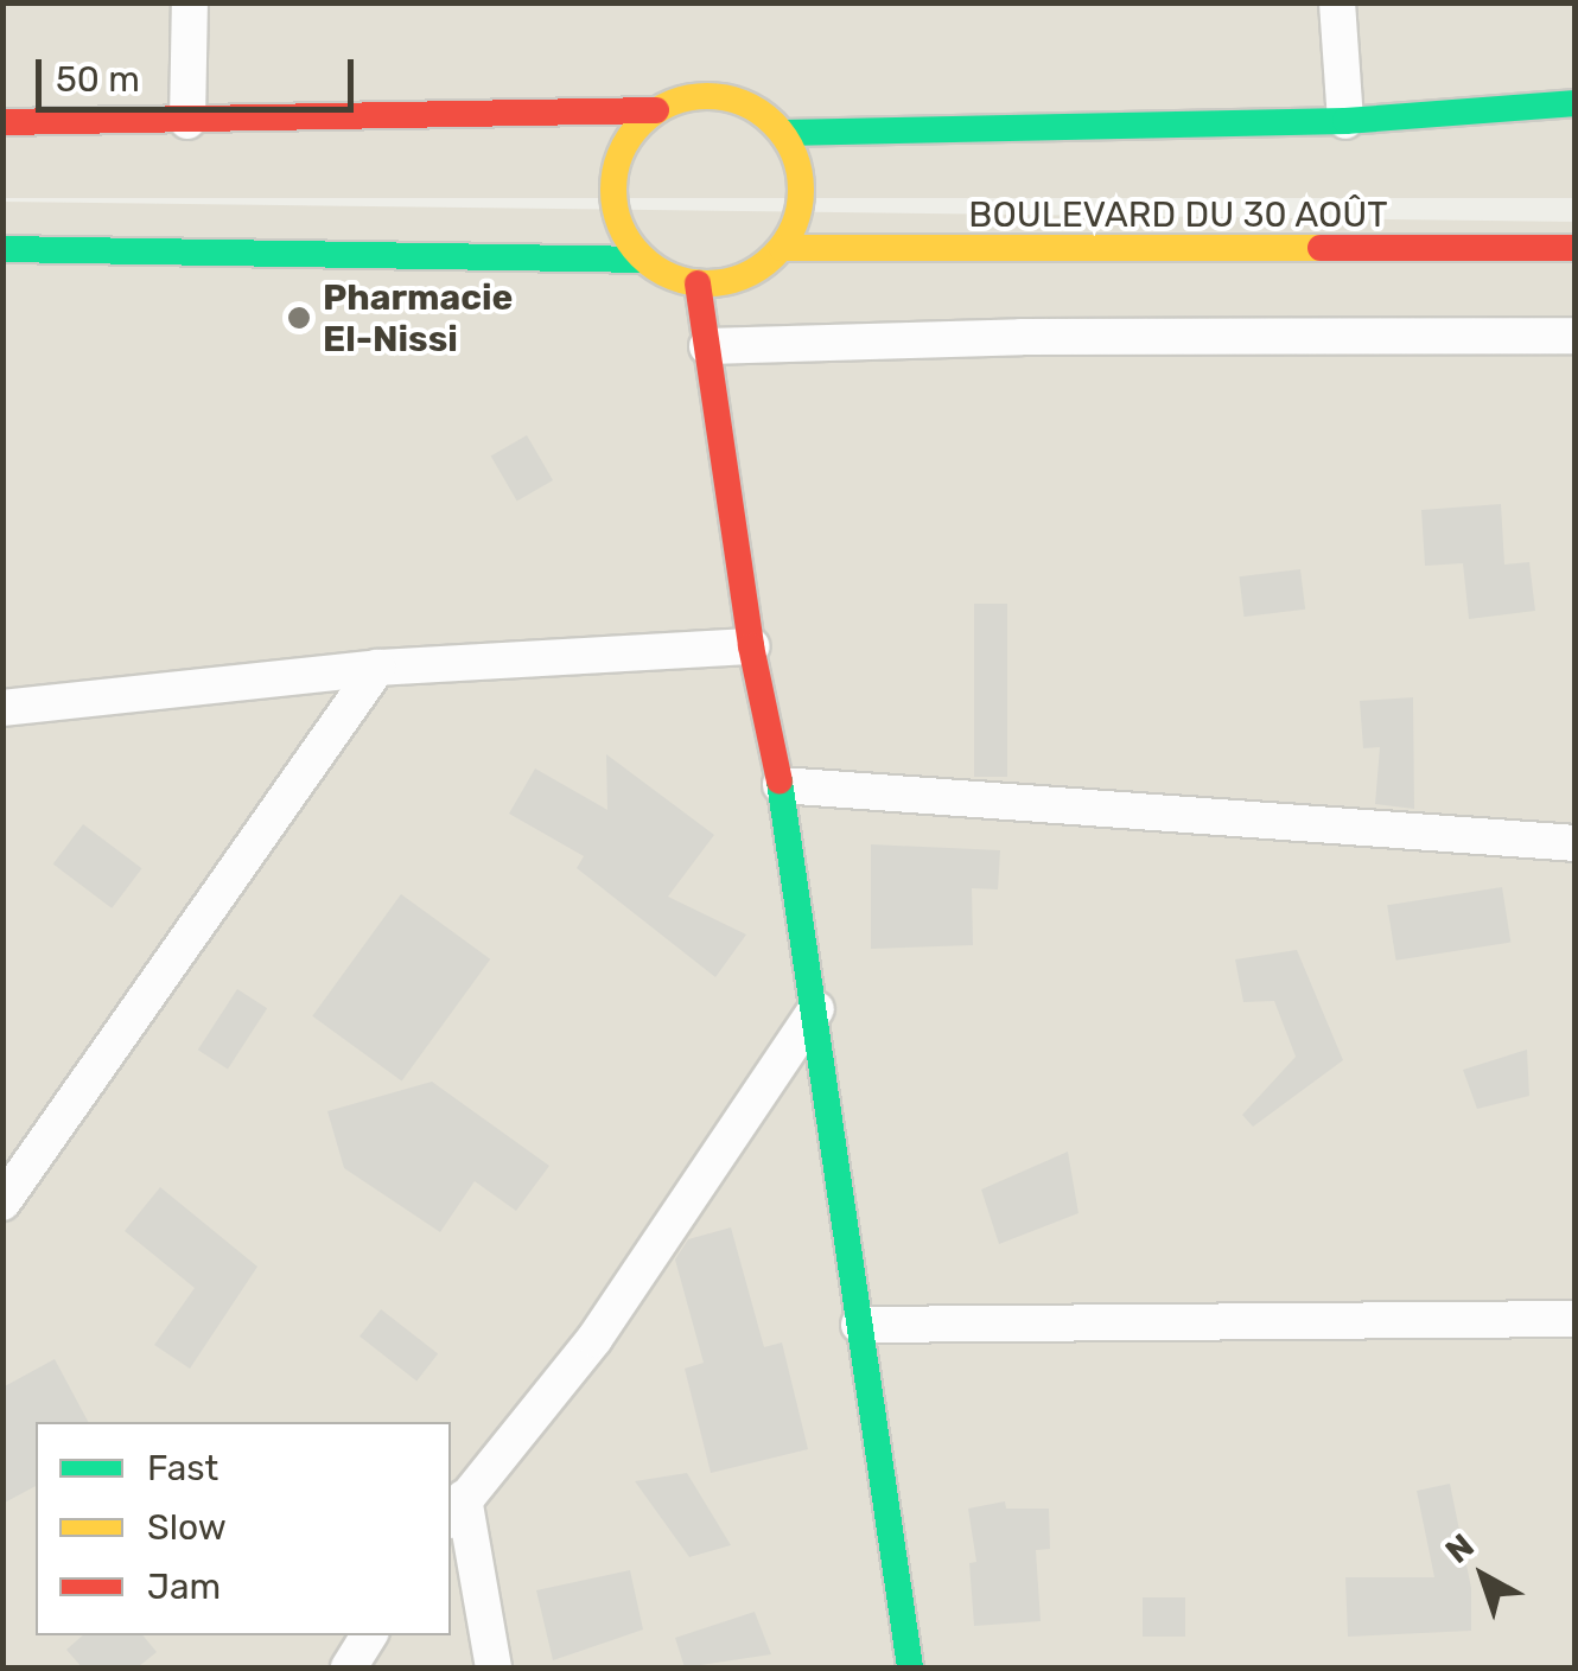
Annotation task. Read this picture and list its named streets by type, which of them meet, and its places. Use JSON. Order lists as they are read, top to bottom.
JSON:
{
  "streets": {
    "main road": ["BOULEVARD DU 30 AOÛT"]
  },
  "places": ["Pharmacie El-Nissi"],
  "legend": ["Fast", "Slow", "Jam"],
  "scale_bar": "50 m",
  "north": "top left"
}
